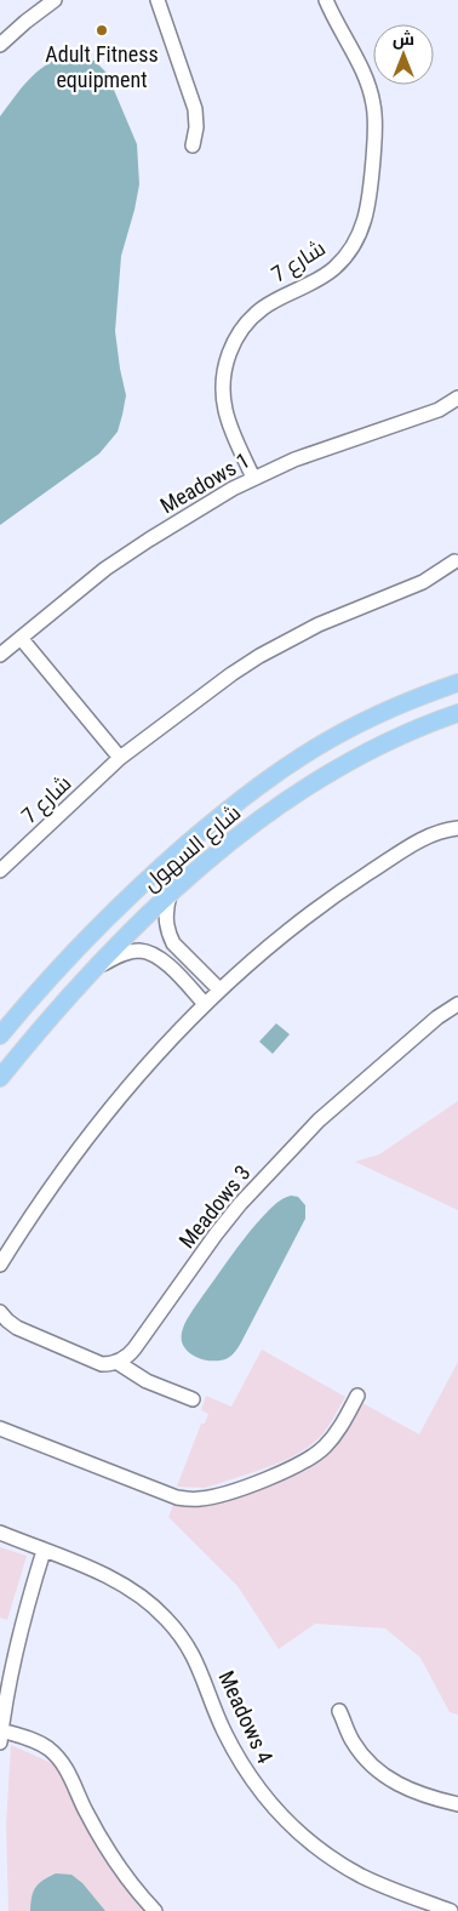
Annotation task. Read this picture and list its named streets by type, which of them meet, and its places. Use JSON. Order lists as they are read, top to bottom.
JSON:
{
  "streets": {
    "main road": ["شارع السهول"],
    "street": [
      "شارع 7",
      "Meadows 1",
      "Meadows 3",
      "Meadows 4"
    ]
  },
  "crossings": [
    ["شارع 7", "Meadows 1"]
  ],
  "places": ["Adult Fitness equipment"],
  "north": "top"
}
